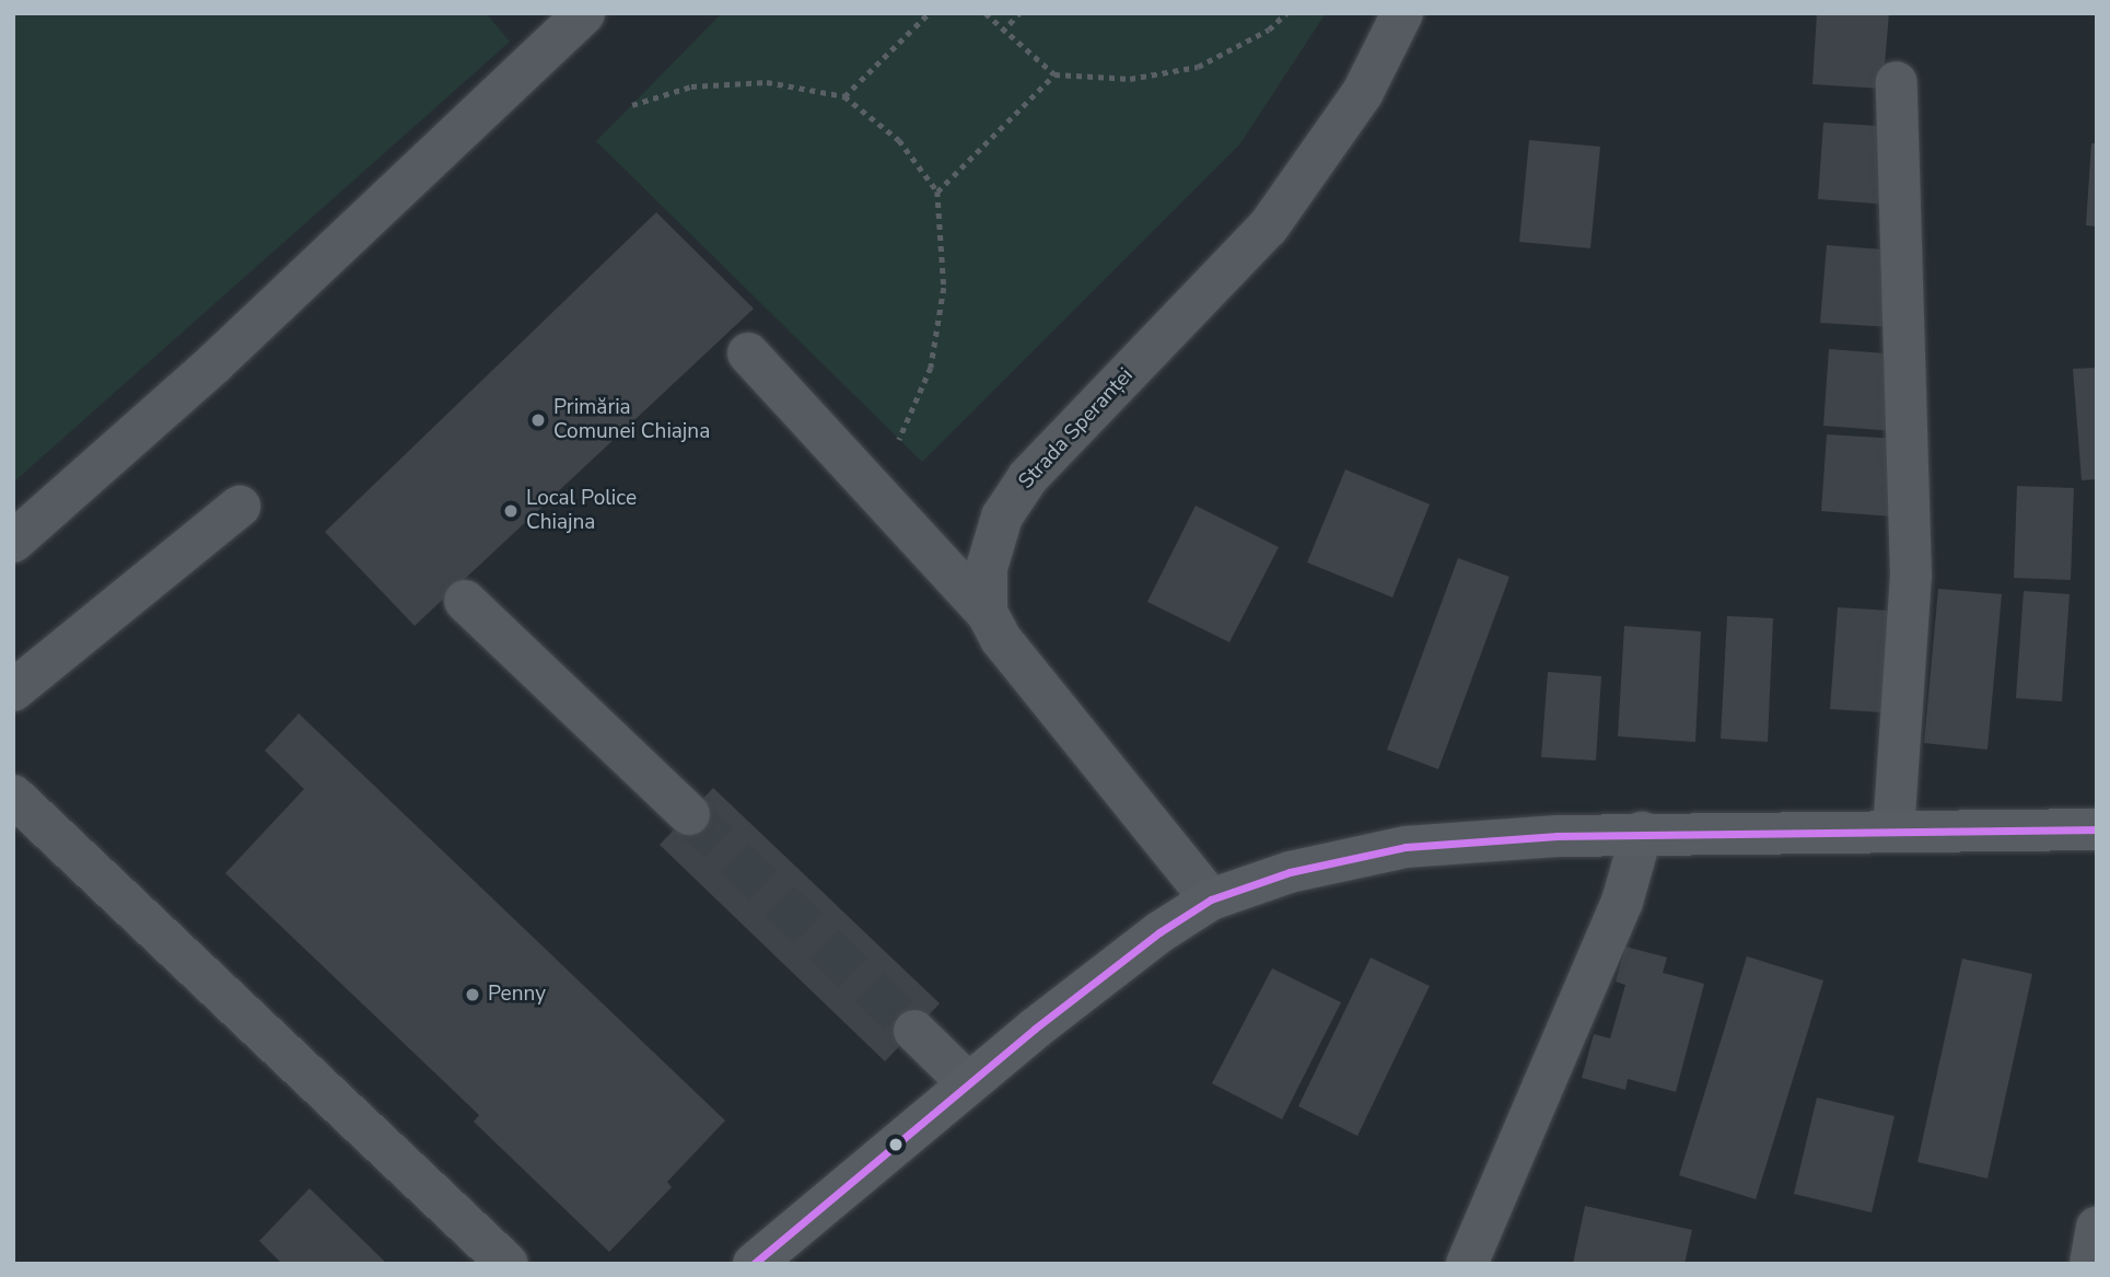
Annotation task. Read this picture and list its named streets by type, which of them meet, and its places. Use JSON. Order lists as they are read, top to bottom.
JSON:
{
  "streets": {
    "street": ["Strada Speranței"]
  },
  "places": ["Primăria Comunei Chiajna", "Local Police Chiajna", "Penny"]
}
